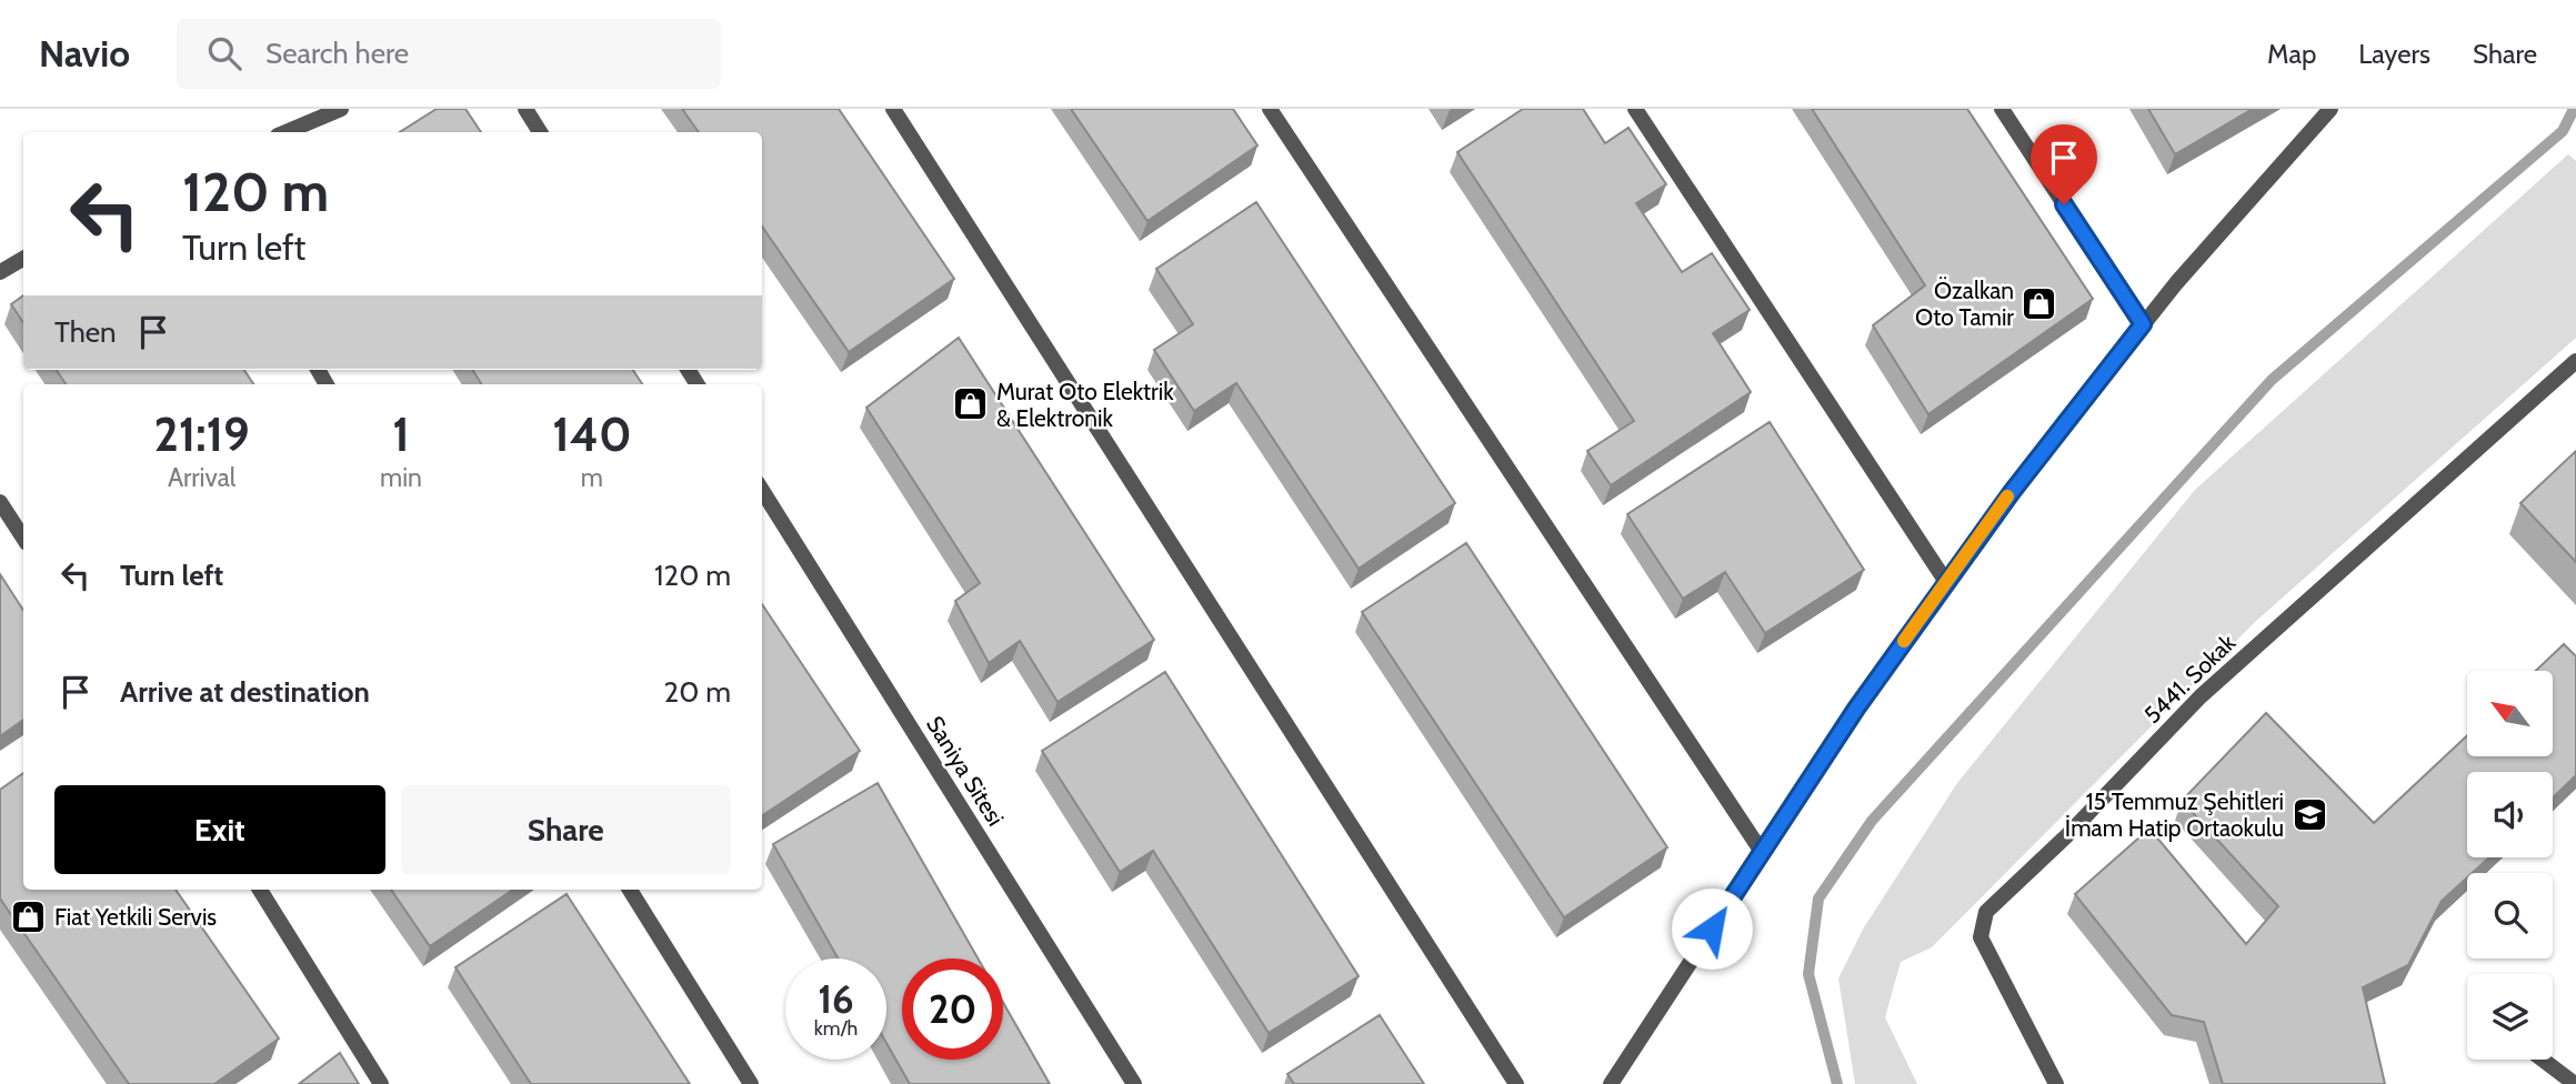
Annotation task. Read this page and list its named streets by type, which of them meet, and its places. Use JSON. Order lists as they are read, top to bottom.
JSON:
{
  "streets": {
    "street": ["5441. Sokak", "Saniya Sitesi"]
  },
  "places": {
    "shop": ["Özalkan Oto Tamir", "Murat Oto Elektrik & Elektronik", "Fiat Yetkili Servis"],
    "school or university": ["15 Temmuz Şehitleri İmam Hatip Ortaokulu"]
  },
  "north": "top left",
  "page": {
    "header": "Navio",
    "search": "Search here",
    "nav": ["Map", "Layers", "Share"],
    "turn": ["120 m", "Turn left"],
    "then": "Then",
    "eta": [
      "21:19",
      "Arrival",
      "1",
      "min",
      "140",
      "m"
    ],
    "list": [
      {
        "name": "Turn left",
        "value": "120 m"
      },
      {
        "name": "Arrive at destination",
        "value": "20 m"
      }
    ],
    "buttons": ["Exit", "Share"],
    "speed": "16 km/h",
    "limit": "20"
  }
}
